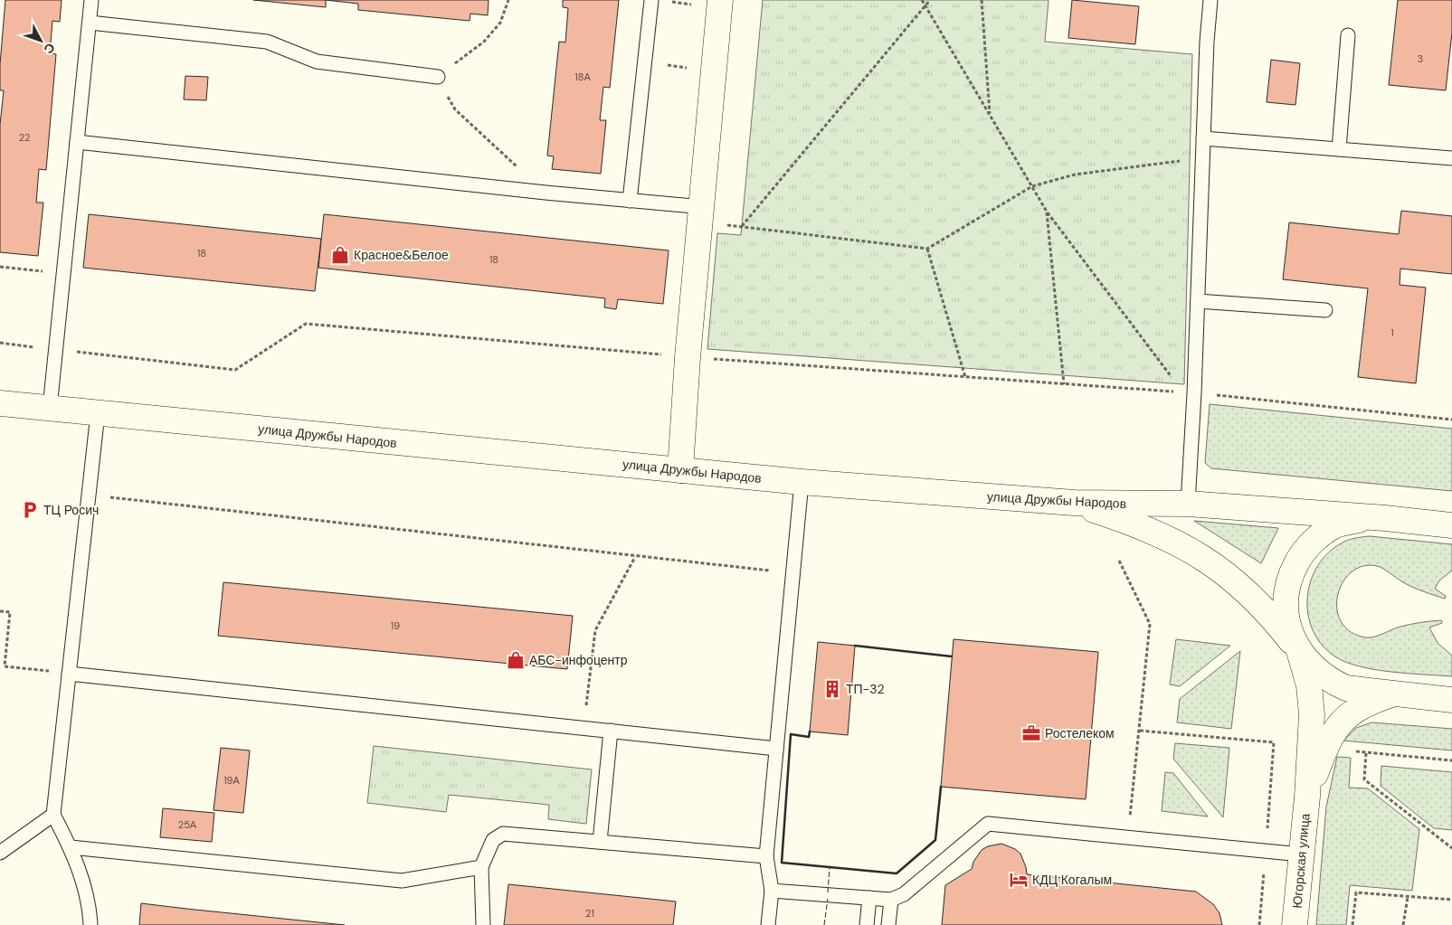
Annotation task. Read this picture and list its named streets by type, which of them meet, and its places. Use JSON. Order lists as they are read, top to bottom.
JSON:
{
  "streets": {
    "main road": ["улица Дружбы Народов", "Югорская улица"]
  },
  "places": {
    "shop": ["Красное&Белое", "АБС-инфоцентр"],
    "parking": ["ТЦ Росич"],
    "building": ["ТП-32"],
    "office": ["Ростелеком"],
    "hotel": ["КДЦ Когалым"]
  },
  "house_numbers": [
    "3",
    "18А",
    "22",
    "18",
    "18",
    "1",
    "19",
    "19А",
    "25А",
    "21"
  ],
  "north": "bottom right"
}
